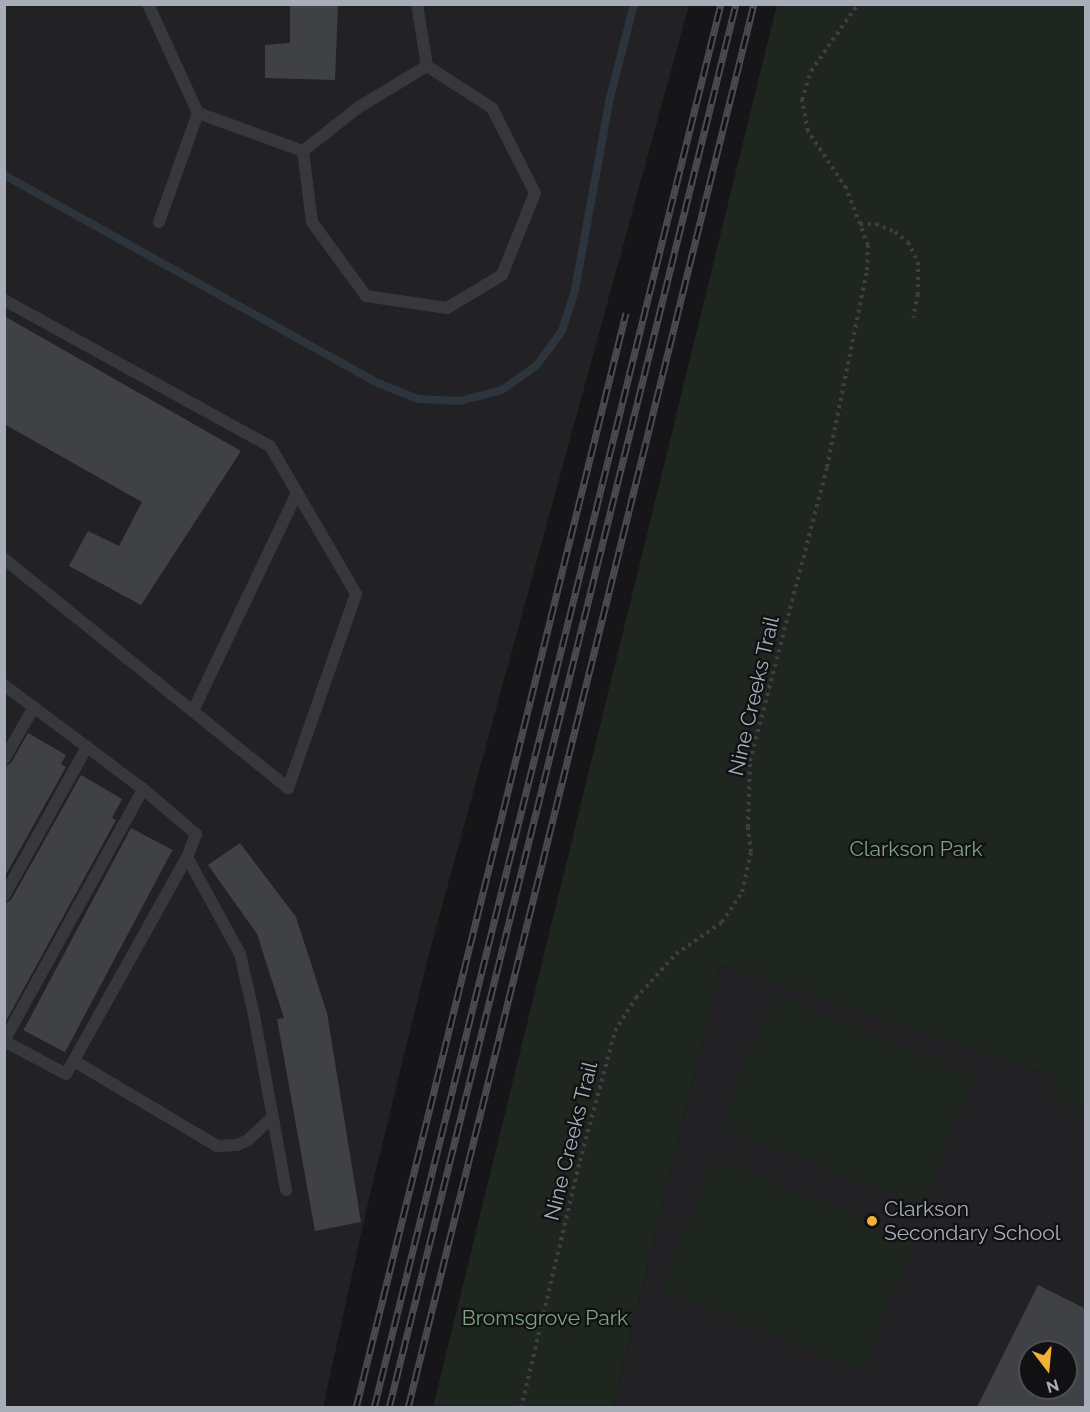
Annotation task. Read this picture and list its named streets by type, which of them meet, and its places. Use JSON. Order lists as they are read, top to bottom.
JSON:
{
  "streets": {
    "path": ["Nine Creeks Trail"]
  },
  "parks": ["Clarkson Park", "Bromsgrove Park"],
  "places": ["Clarkson Secondary School"],
  "north": "bottom"
}
